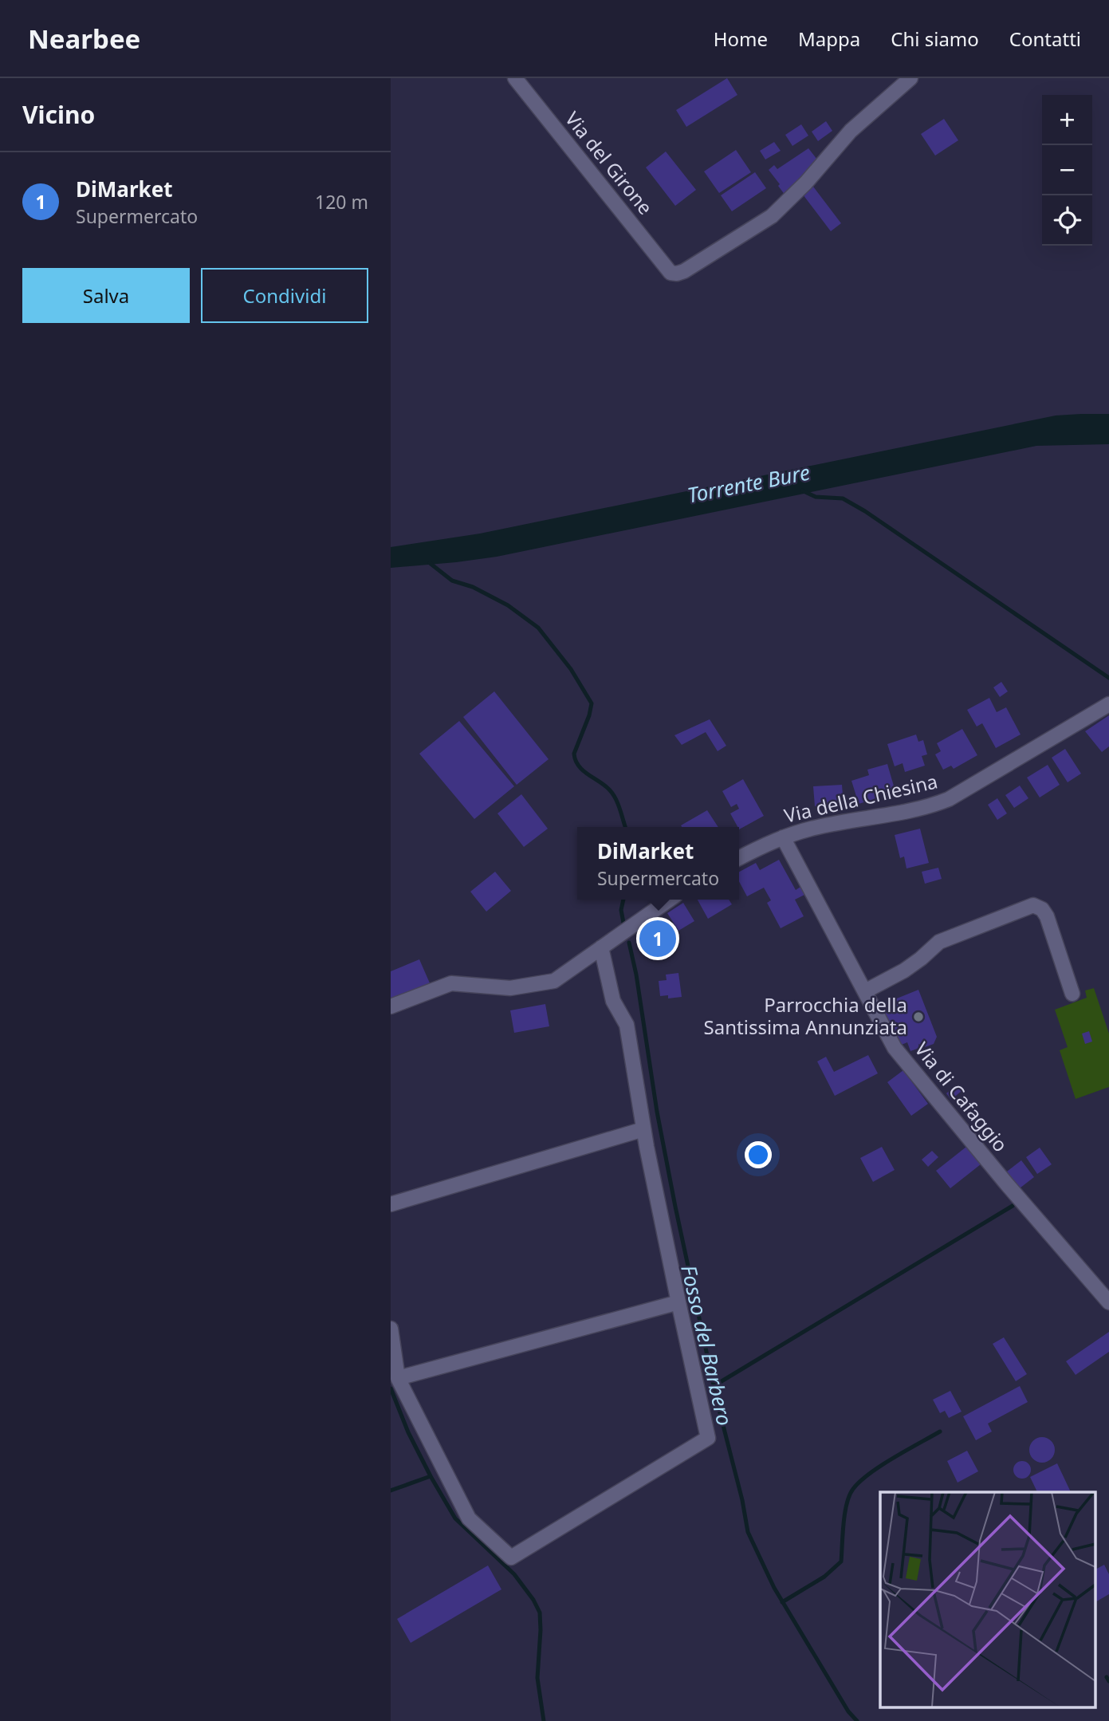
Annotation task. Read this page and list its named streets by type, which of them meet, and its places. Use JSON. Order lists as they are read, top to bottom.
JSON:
{
  "streets": {
    "street": ["Via del Girone", "Via della Chiesina", "Via di Cafaggio"]
  },
  "crossings": [
    ["Via della Chiesina", "Via di Cafaggio"]
  ],
  "water": ["Torrente Bure", "Fosso del Barbero"],
  "places": ["Parrocchia della Santissima Annunziata"],
  "page": {
    "header": "Nearbee",
    "nav": [
      "Home",
      "Mappa",
      "Chi siamo",
      "Contatti"
    ],
    "heading": "Vicino",
    "map_buttons": ["+", "−"],
    "list": [
      {
        "mark": "1",
        "name": "DiMarket",
        "note": "Supermercato",
        "value": "120 m"
      }
    ],
    "buttons": ["Salva", "Condividi"],
    "popup": ["DiMarket", "Supermercato"],
    "pins": "1"
  }
}
